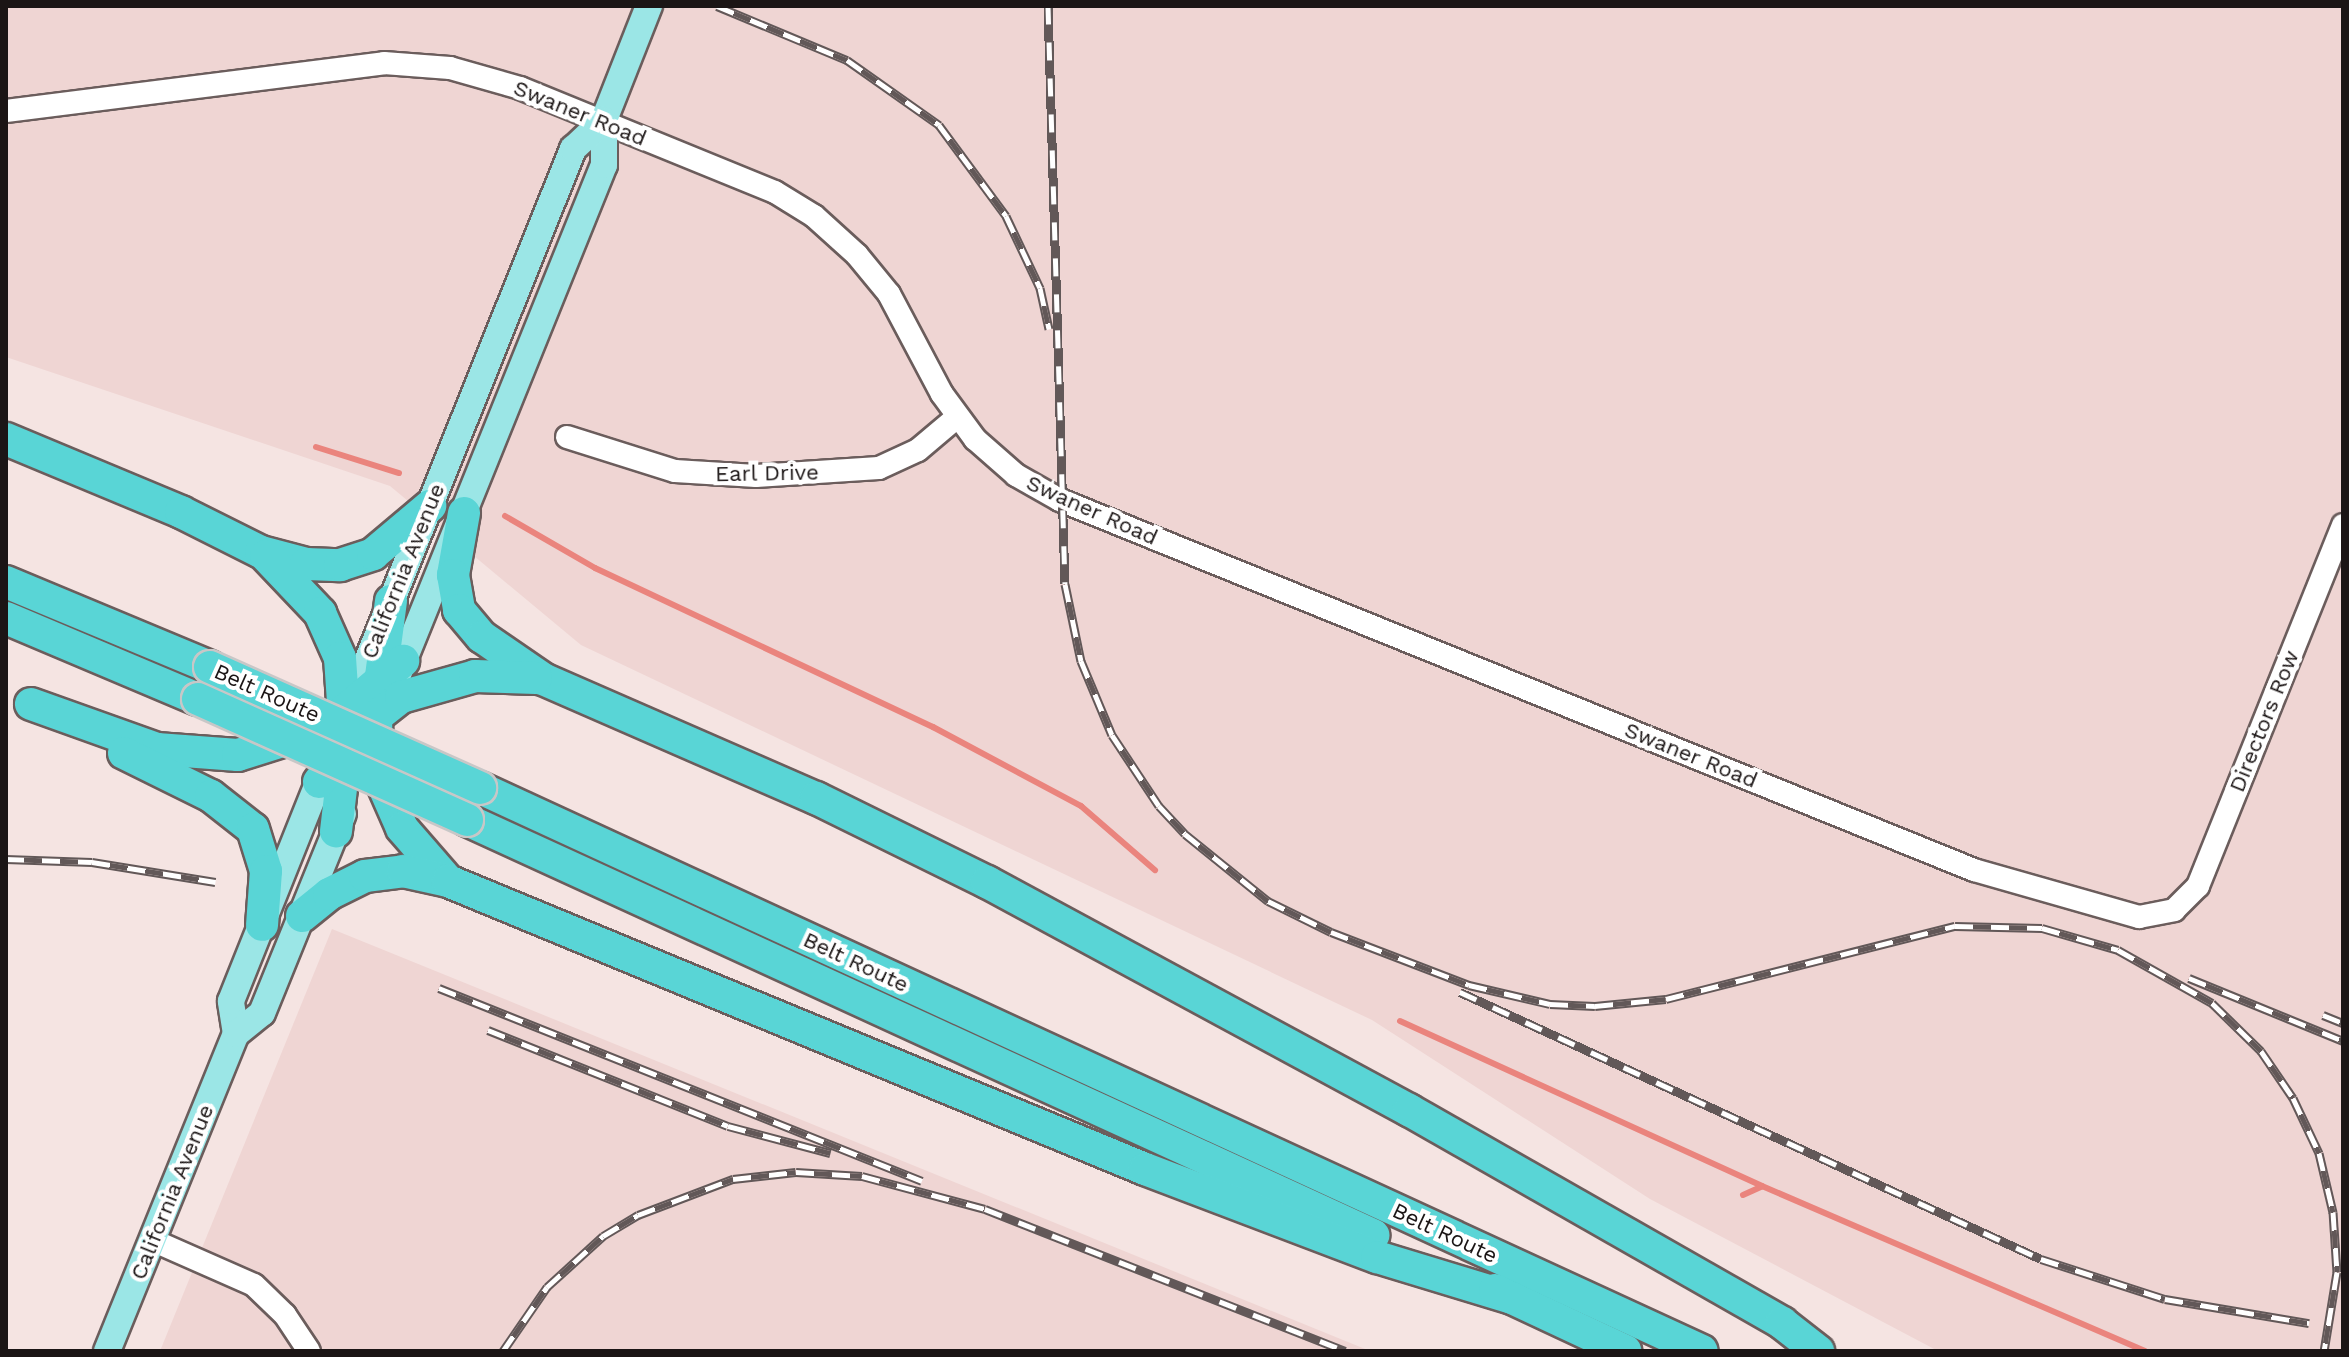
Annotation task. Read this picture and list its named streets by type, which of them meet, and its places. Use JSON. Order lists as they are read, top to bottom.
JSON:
{
  "streets": {
    "highway": ["Belt Route"],
    "main road": ["California Avenue"],
    "street": ["Swaner Road", "Earl Drive", "Directors Row"]
  },
  "crossings": [
    ["Swaner Road", "Earl Drive"],
    ["Swaner Road", "California Avenue"],
    ["Swaner Road", "Directors Row"]
  ]
}
